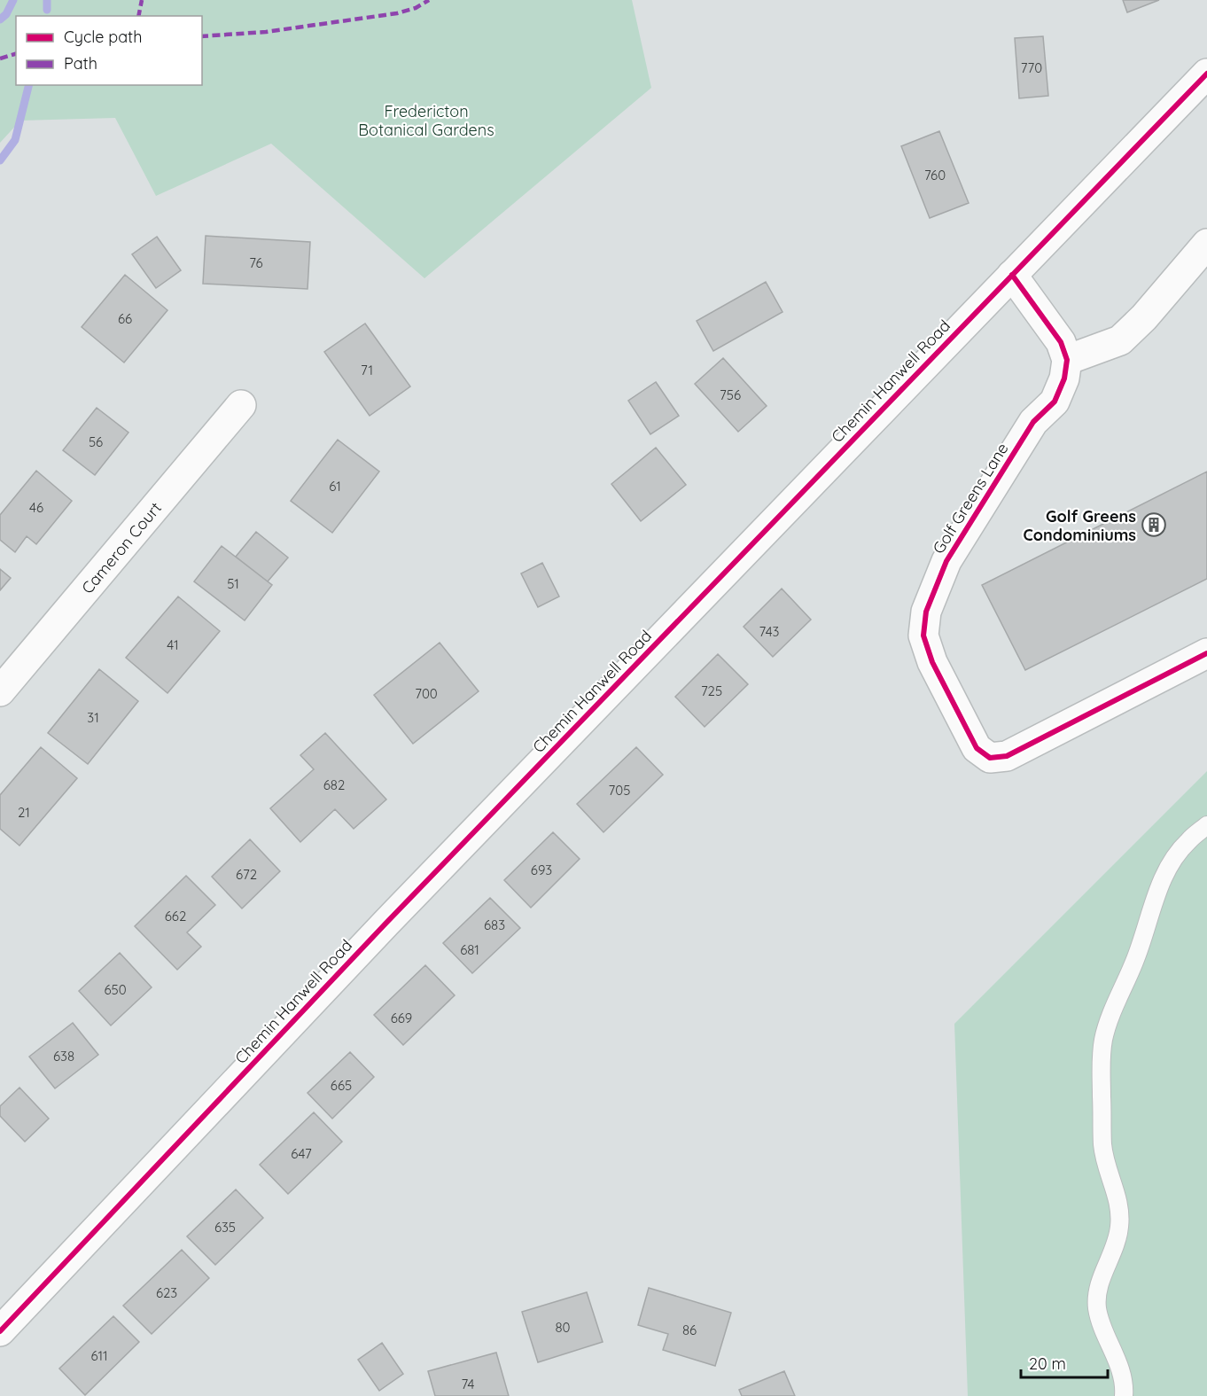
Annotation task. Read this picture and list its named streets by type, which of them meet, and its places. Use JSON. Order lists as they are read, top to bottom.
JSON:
{
  "streets": {
    "main road": ["Chemin Hanwell Road", "Golf Greens Lane", "Cameron Court"]
  },
  "parks": ["Fredericton Botanical Gardens"],
  "places": {
    "building": ["Golf Greens Condominiums"]
  },
  "house_numbers": [
    "770",
    "760",
    "76",
    "66",
    "71",
    "756",
    "56",
    "61",
    "46",
    "51",
    "743",
    "41",
    "725",
    "700",
    "31",
    "682",
    "705",
    "21",
    "693",
    "672",
    "662",
    "683",
    "681",
    "650",
    "669",
    "638",
    "665",
    "647",
    "635",
    "623",
    "80",
    "86",
    "611",
    "74"
  ],
  "legend": ["Cycle path", "Path"],
  "scale_bar": "20 m"
}
